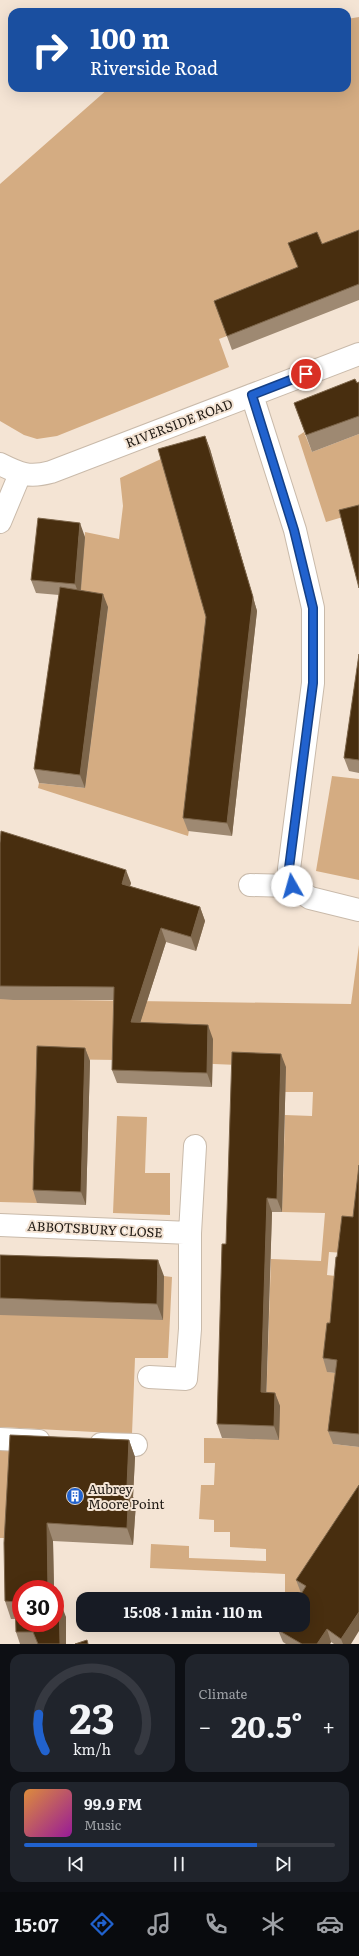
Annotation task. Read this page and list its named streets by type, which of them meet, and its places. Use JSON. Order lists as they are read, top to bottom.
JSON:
{
  "streets": {
    "street": ["RIVERSIDE ROAD", "ABBOTSBURY CLOSE"]
  },
  "places": {
    "building": ["Aubrey Moore Point"]
  },
  "page": {
    "turn": ["100 m", "Riverside Road"],
    "limit": "30",
    "trip": "15:08 · 1 min · 110 m",
    "tile": "Climate",
    "heat": ["−", "20.5°", "+"],
    "song": ["99.9 FM", "Music"],
    "tabs": "15:07",
    "gauge": ["23", "km/h"]
  }
}
